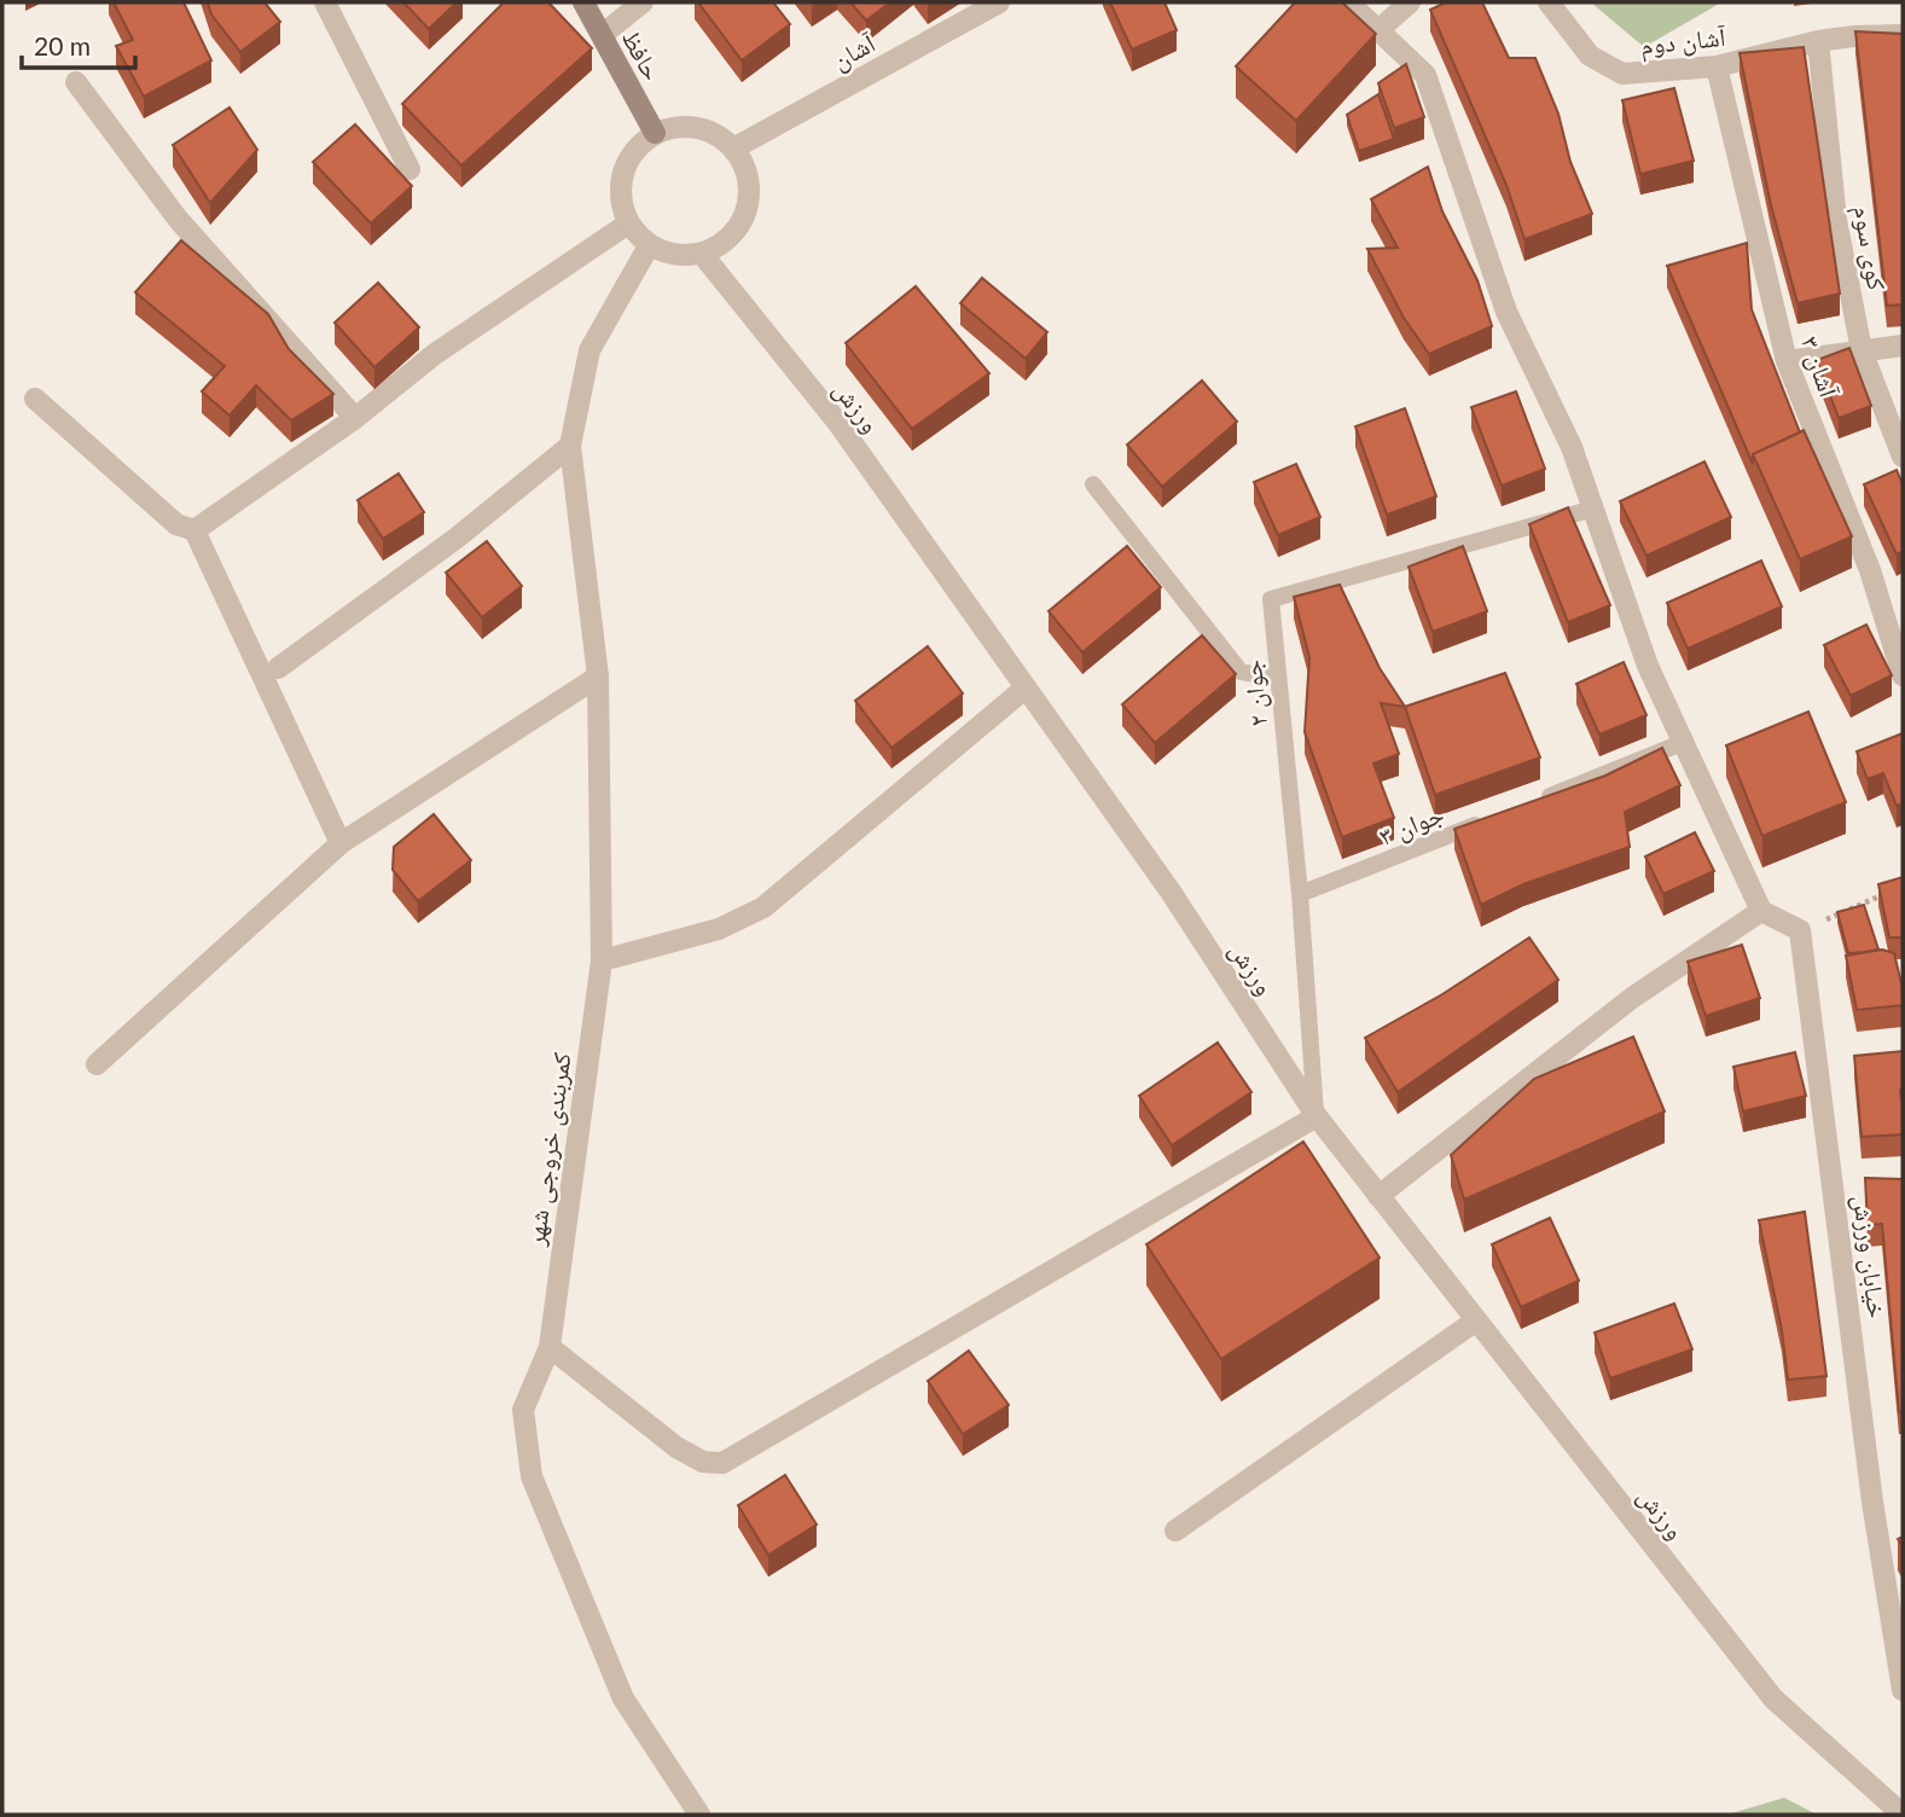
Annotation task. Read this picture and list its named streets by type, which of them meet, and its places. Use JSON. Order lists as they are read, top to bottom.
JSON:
{
  "streets": {
    "main road": ["حافظ"],
    "street": [
      "آشان دوم",
      "آشان",
      "کوی سوم",
      "آشان ۳",
      "ورزش",
      "کمربندی خروجی شهر",
      "خیابان ورزش"
    ],
    "lane": ["جوان ۲", "جوان ۳"]
  },
  "crossings": [
    ["آشان دوم", "کوی سوم"],
    ["آشان دوم", "آشان ۳"],
    ["آشان", "حافظ"],
    ["آشان", "ورزش"],
    ["آشان", "کمربندی خروجی شهر"],
    ["حافظ", "ورزش"],
    ["حافظ", "کمربندی خروجی شهر"],
    ["ورزش", "جوان ۲"],
    ["ورزش", "کمربندی خروجی شهر"],
    ["جوان ۲", "جوان ۳"]
  ],
  "scale_bar": "20 m"
}
